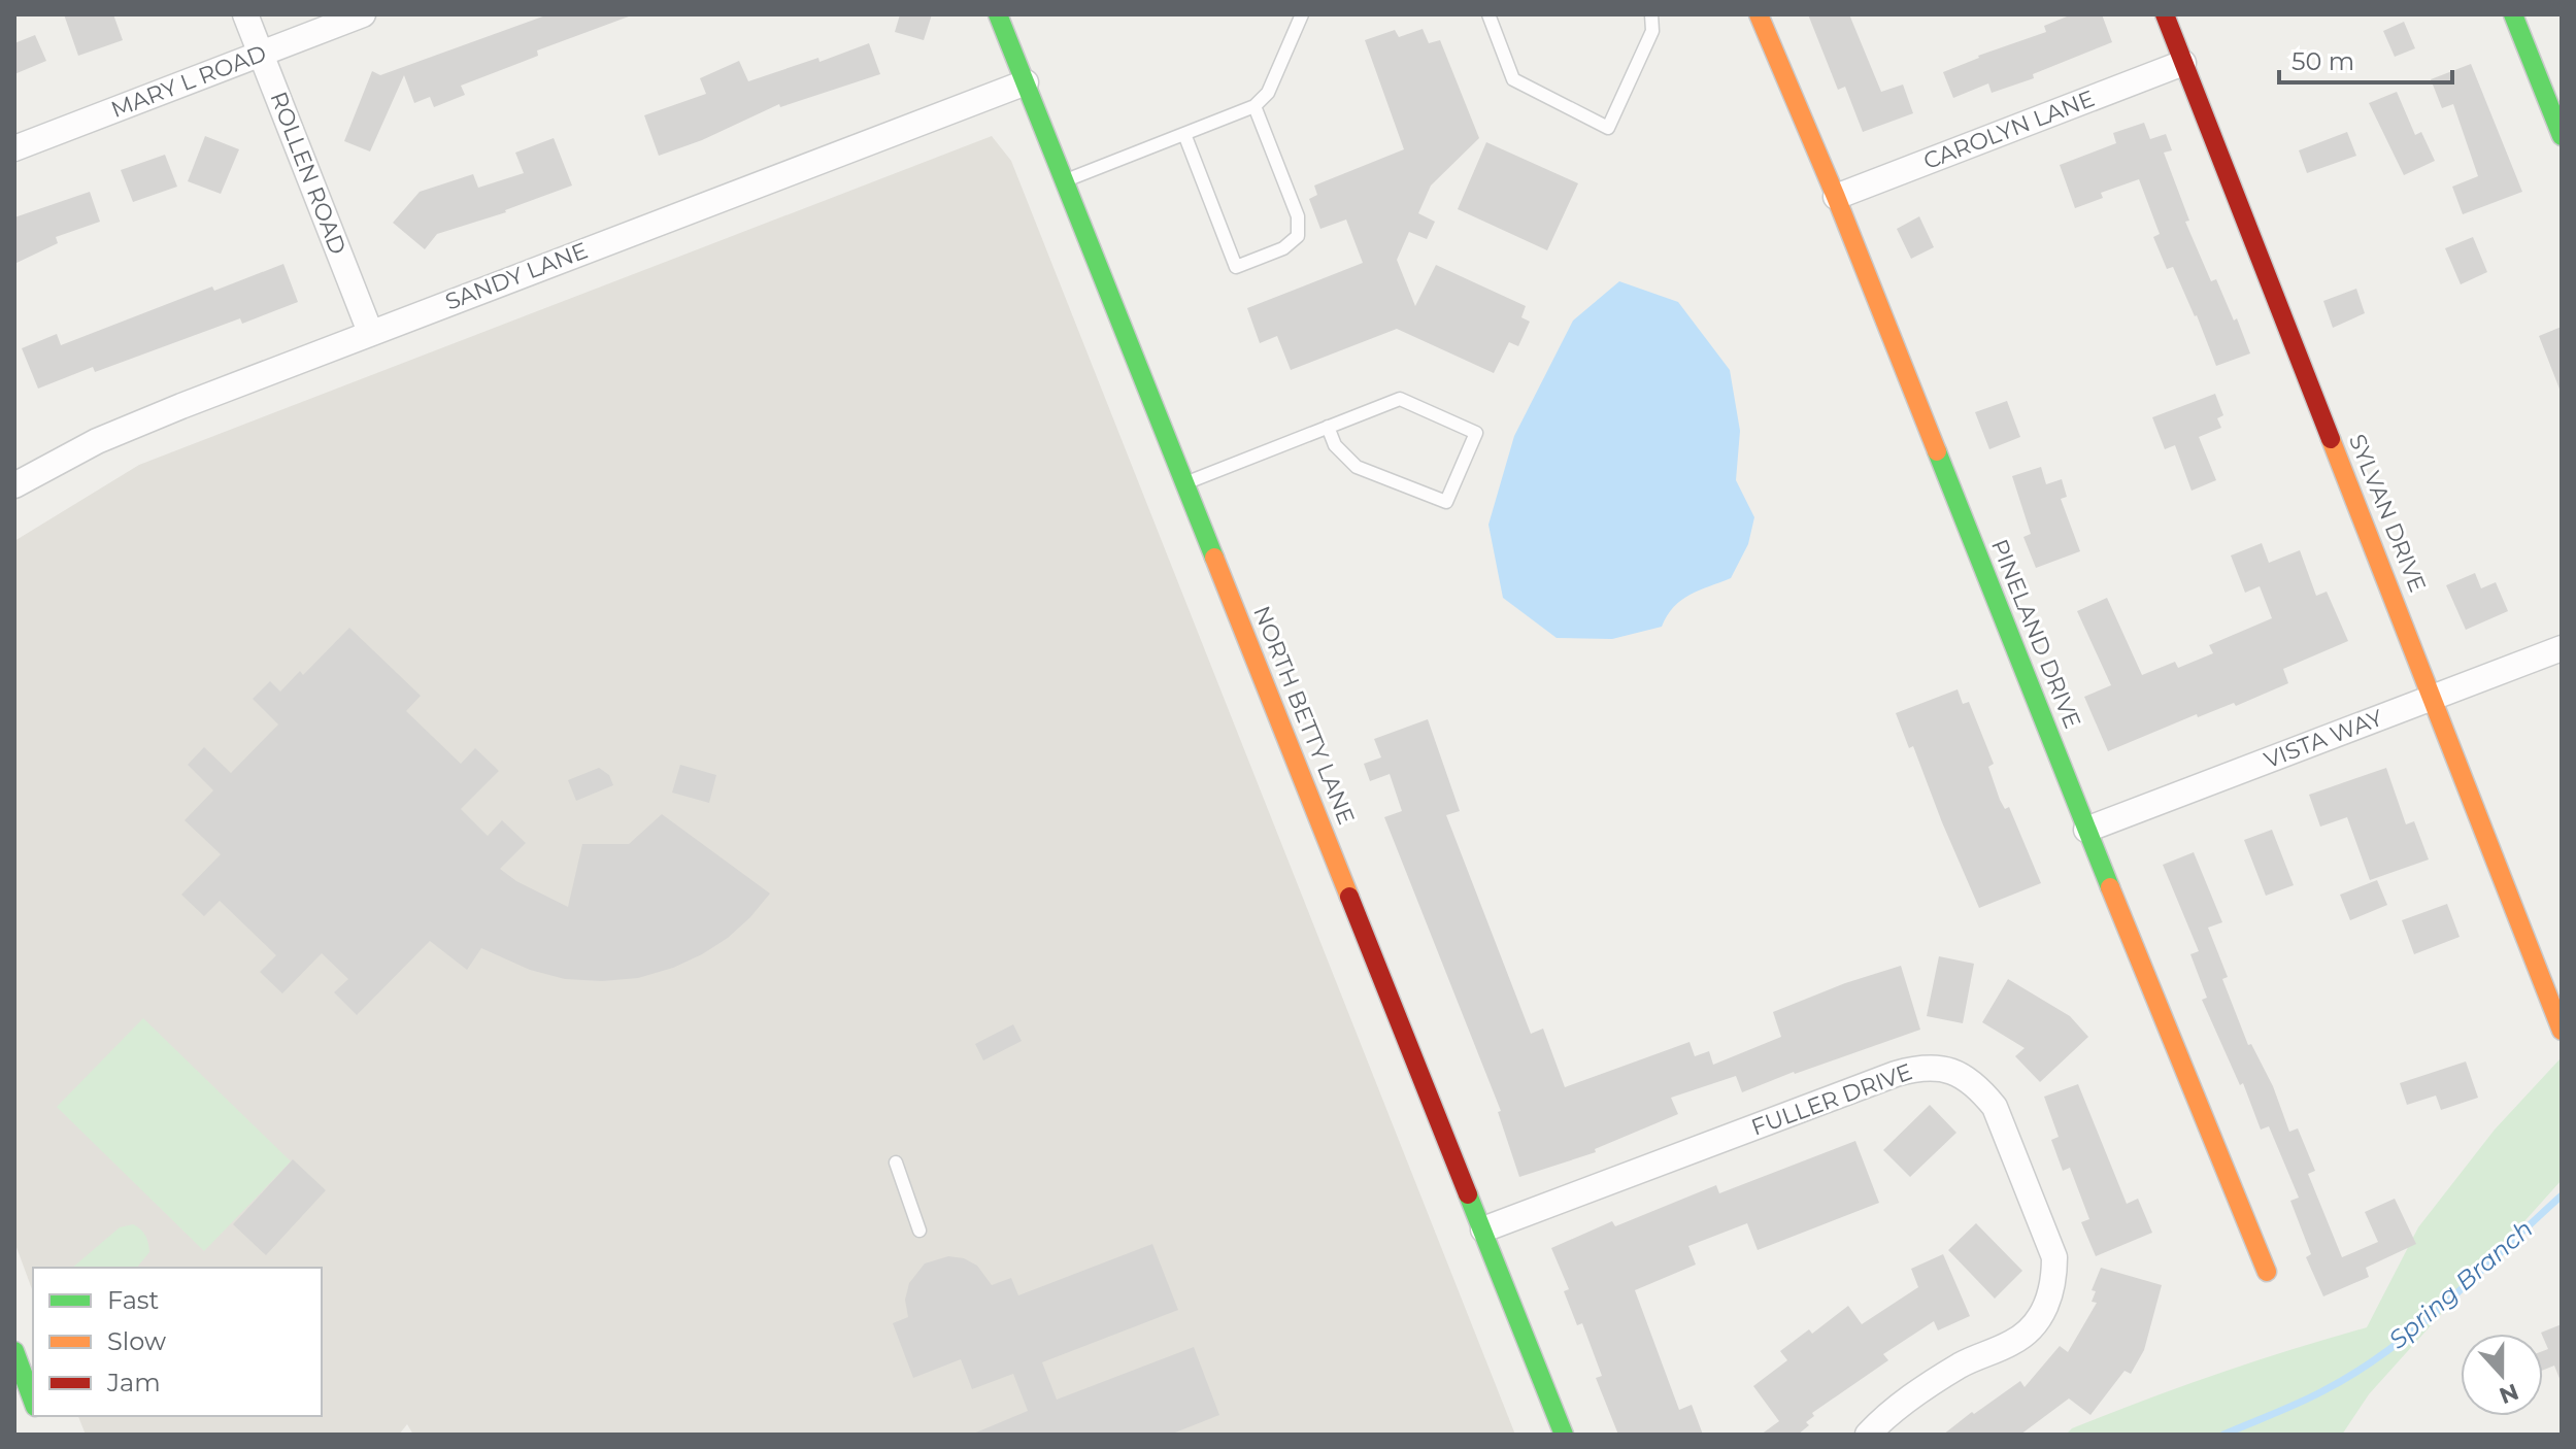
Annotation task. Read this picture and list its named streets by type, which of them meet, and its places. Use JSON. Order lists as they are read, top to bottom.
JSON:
{
  "streets": {
    "street": [
      "MARY L ROAD",
      "CAROLYN LANE",
      "ROLLEN ROAD",
      "SANDY LANE",
      "SYLVAN DRIVE",
      "PINELAND DRIVE",
      "NORTH BETTY LANE",
      "VISTA WAY",
      "FULLER DRIVE"
    ]
  },
  "crossings": [
    ["MARY L ROAD", "ROLLEN ROAD"],
    ["CAROLYN LANE", "SYLVAN DRIVE"],
    ["CAROLYN LANE", "PINELAND DRIVE"],
    ["ROLLEN ROAD", "SANDY LANE"],
    ["SANDY LANE", "NORTH BETTY LANE"],
    ["SYLVAN DRIVE", "VISTA WAY"],
    ["PINELAND DRIVE", "VISTA WAY"],
    ["NORTH BETTY LANE", "FULLER DRIVE"]
  ],
  "water": ["Spring Branch"],
  "legend": ["Fast", "Slow", "Jam"],
  "scale_bar": "50 m",
  "north": "bottom"
}
